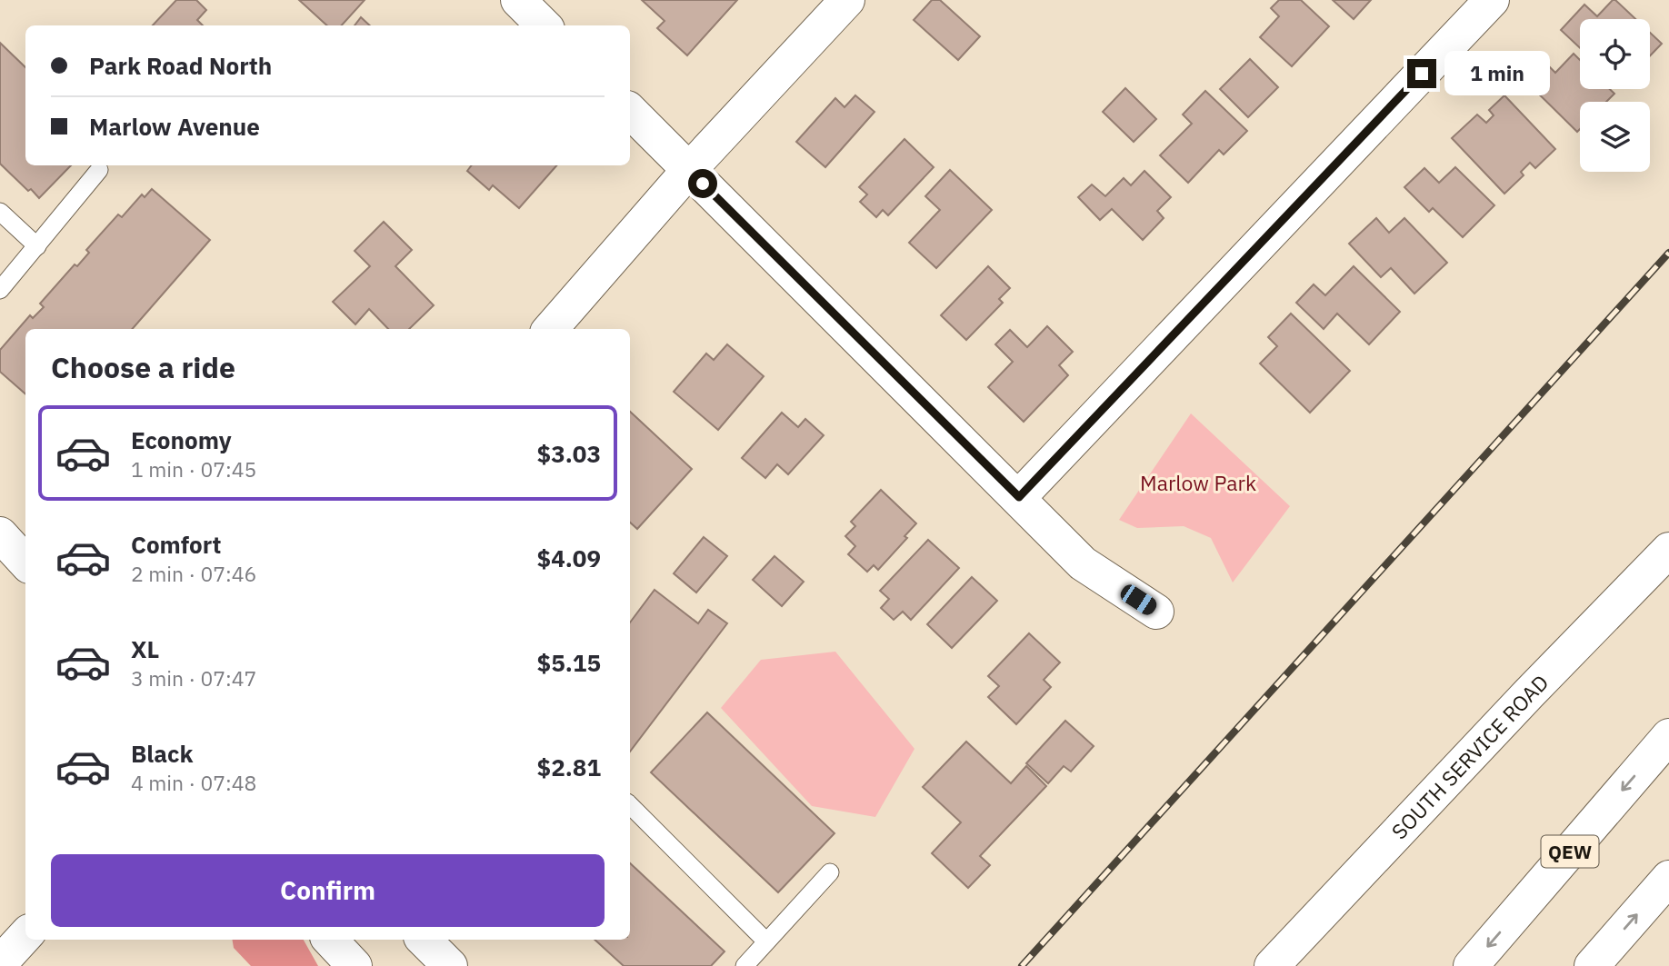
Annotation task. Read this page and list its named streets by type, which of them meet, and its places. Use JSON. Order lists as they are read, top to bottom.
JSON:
{
  "streets": {
    "main road": ["SOUTH SERVICE ROAD", "QEW"]
  },
  "parks": ["Marlow Park"],
  "page": {
    "banner": ["Park Road North", "Marlow Avenue"],
    "bubble": "1 min",
    "heading": "Choose a ride",
    "list": [
      {
        "name": "Economy",
        "note": "1 min · 07:45",
        "value": "$3.03"
      },
      {
        "name": "Comfort",
        "note": "2 min · 07:46",
        "value": "$4.09"
      },
      {
        "name": "XL",
        "note": "3 min · 07:47",
        "value": "$5.15"
      },
      {
        "name": "Black",
        "note": "4 min · 07:48",
        "value": "$2.81"
      }
    ],
    "buttons": "Confirm"
  }
}
